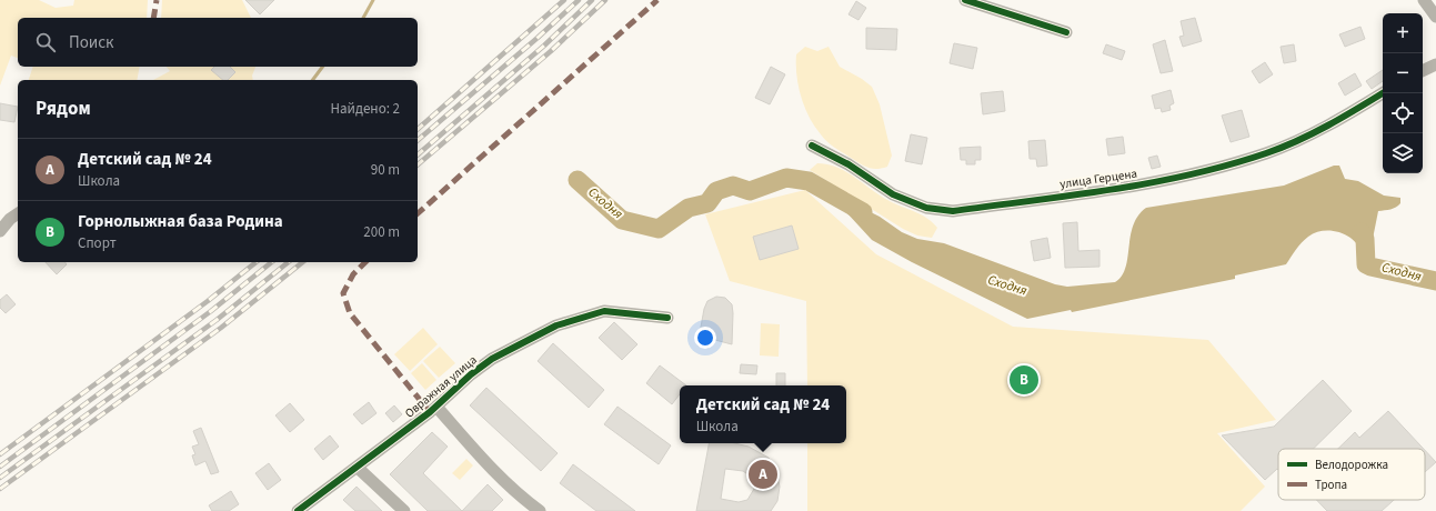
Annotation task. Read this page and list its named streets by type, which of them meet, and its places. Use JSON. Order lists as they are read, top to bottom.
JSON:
{
  "streets": {
    "street": ["улица Герцена", "Овражная улица"]
  },
  "water": ["Сходня"],
  "legend": ["Велодорожка", "Тропа"],
  "page": {
    "map_buttons": ["+", "−"],
    "search": "Поиск",
    "heading": ["Рядом", "Найдено: 2"],
    "list": [
      {
        "mark": "A",
        "name": "Детский сад № 24",
        "note": "Школа",
        "value": "90 m"
      },
      {
        "mark": "B",
        "name": "Горнолыжная база Родина",
        "note": "Спорт",
        "value": "200 m"
      }
    ],
    "pins": ["B", "A"],
    "popup": ["Детский сад № 24", "Школа"]
  }
}
